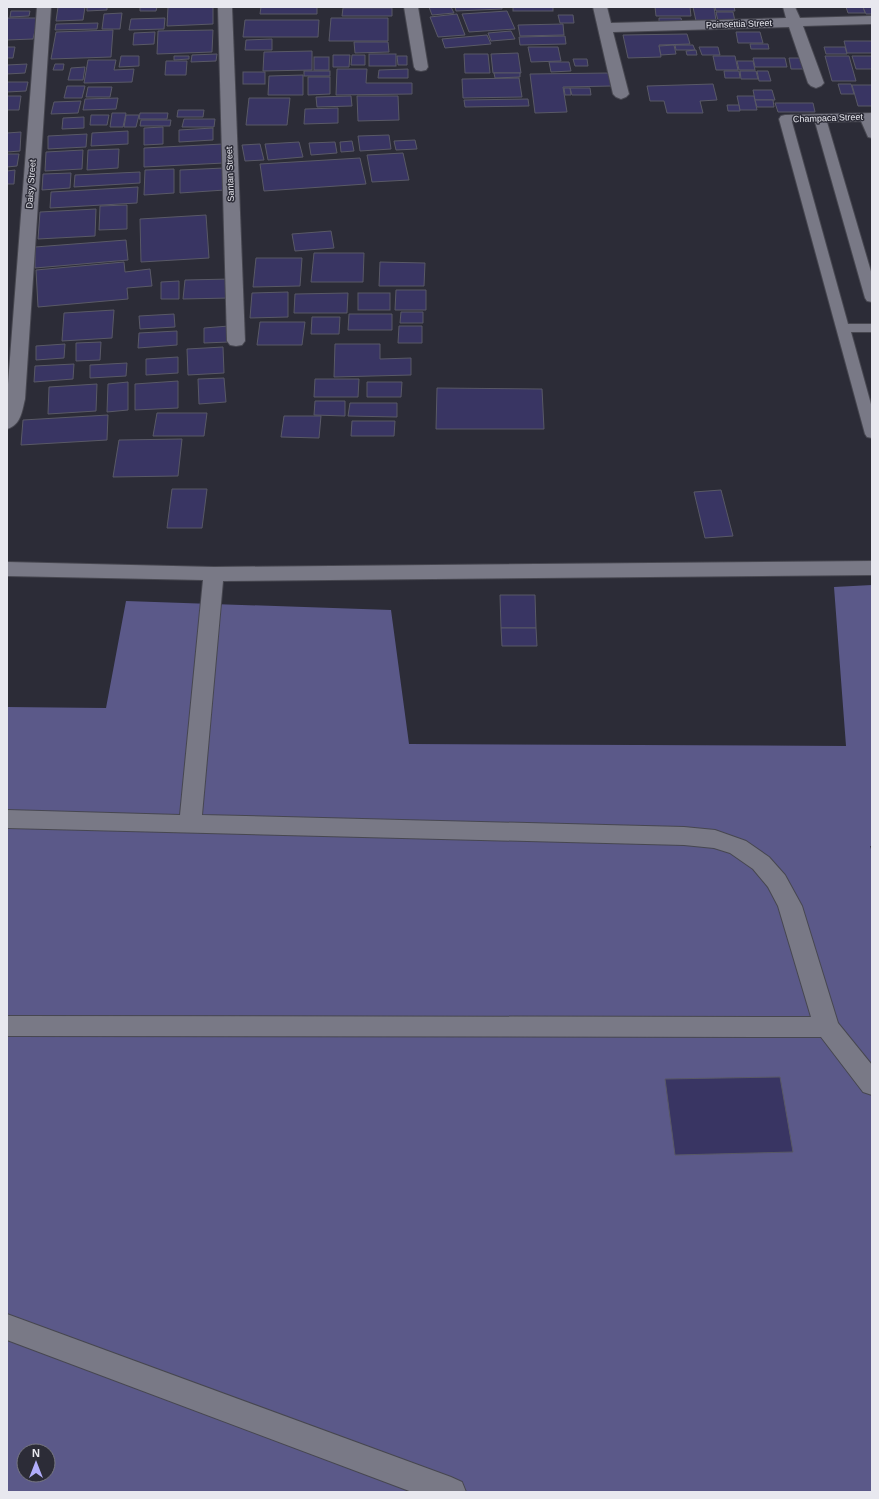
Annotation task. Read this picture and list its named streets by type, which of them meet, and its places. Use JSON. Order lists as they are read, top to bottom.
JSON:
{
  "streets": {
    "street": ["Poinsettia Street", "Santan Street", "Daisy Street"],
    "lane": ["Champaca Street"]
  },
  "north": "top"
}
